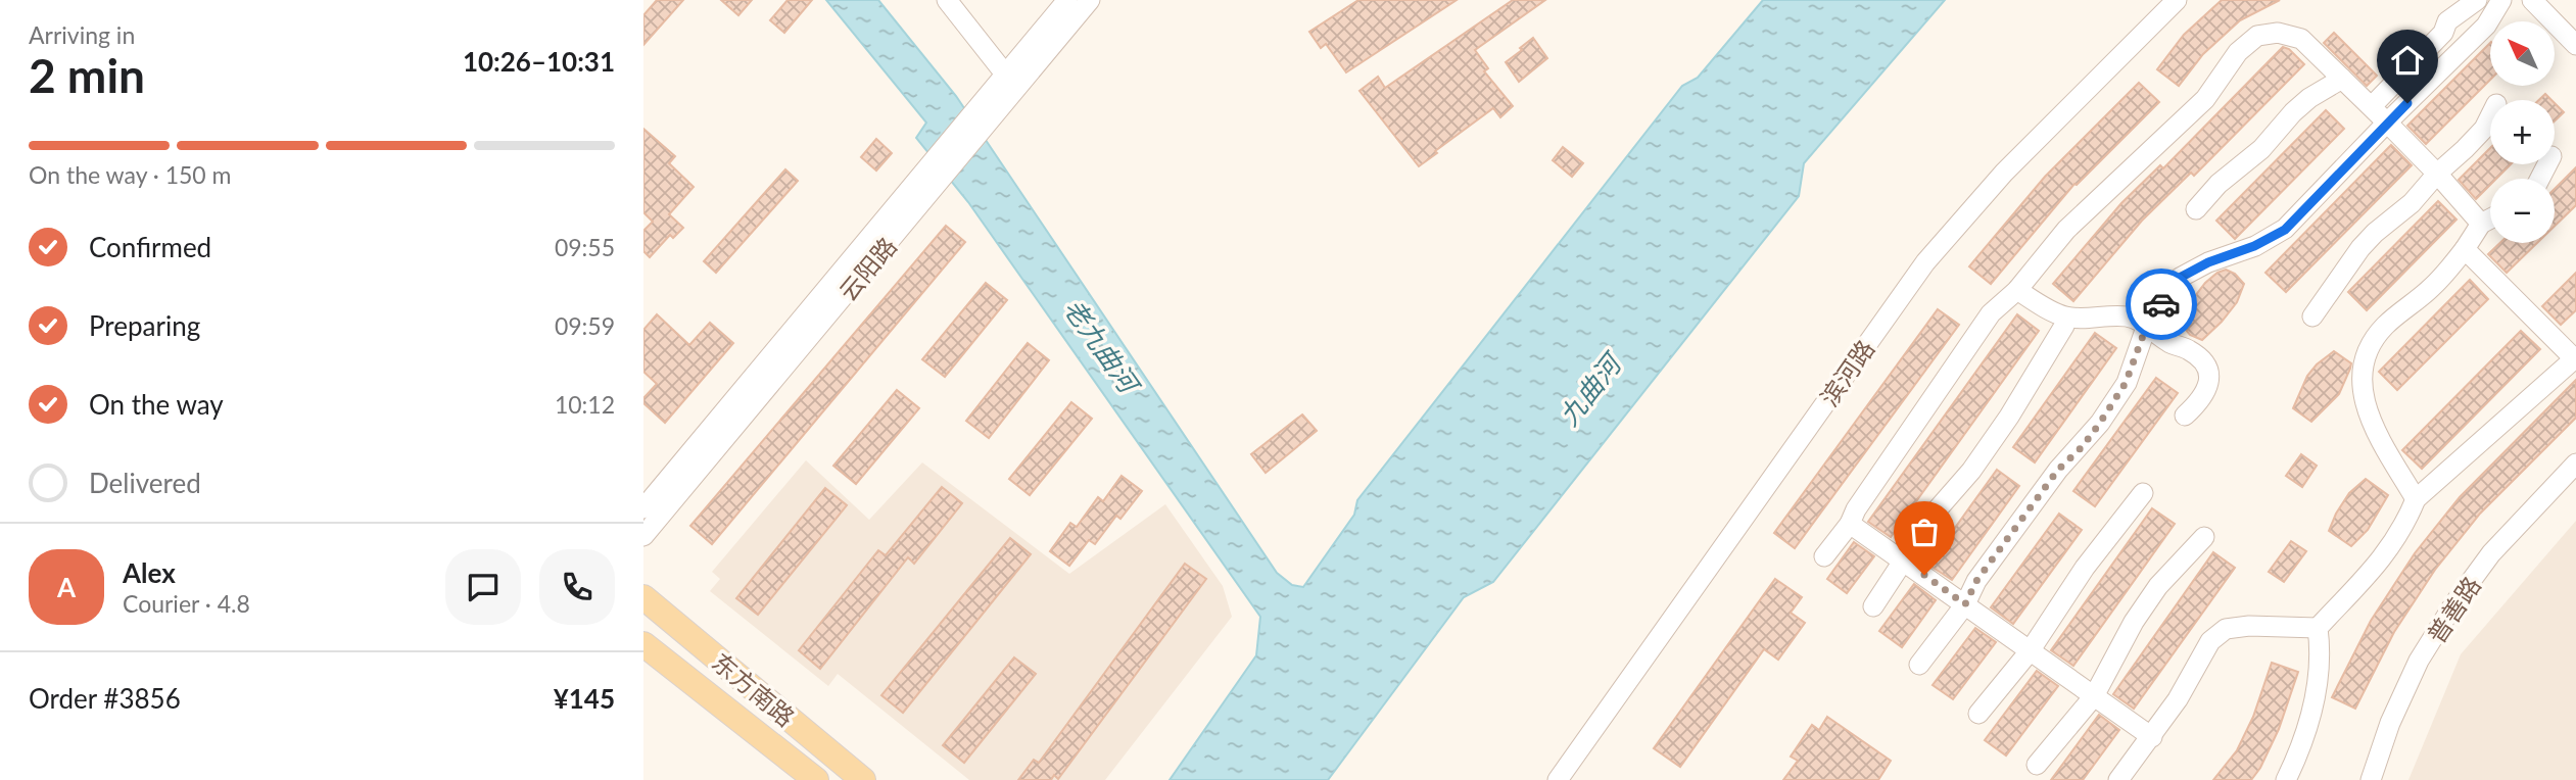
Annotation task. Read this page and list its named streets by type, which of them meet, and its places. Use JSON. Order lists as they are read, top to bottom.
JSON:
{
  "streets": {
    "main road": ["东方南路"],
    "street": ["云阳路", "滨河路", "普善路"]
  },
  "water": ["老九曲河", "九曲河"],
  "north": "top left",
  "page": {
    "heading": ["2 min", "Arriving in", "10:26–10:31"],
    "panel": [
      "Alex",
      "Courier · 4.8",
      "Order #3856",
      "¥145"
    ],
    "map_buttons": ["+", "−"],
    "bar": "On the way · 150 m",
    "list": [
      ["Confirmed", "09:55"],
      ["Preparing", "09:59"],
      ["On the way", "10:12"],
      "Delivered"
    ],
    "round": "A"
  }
}
